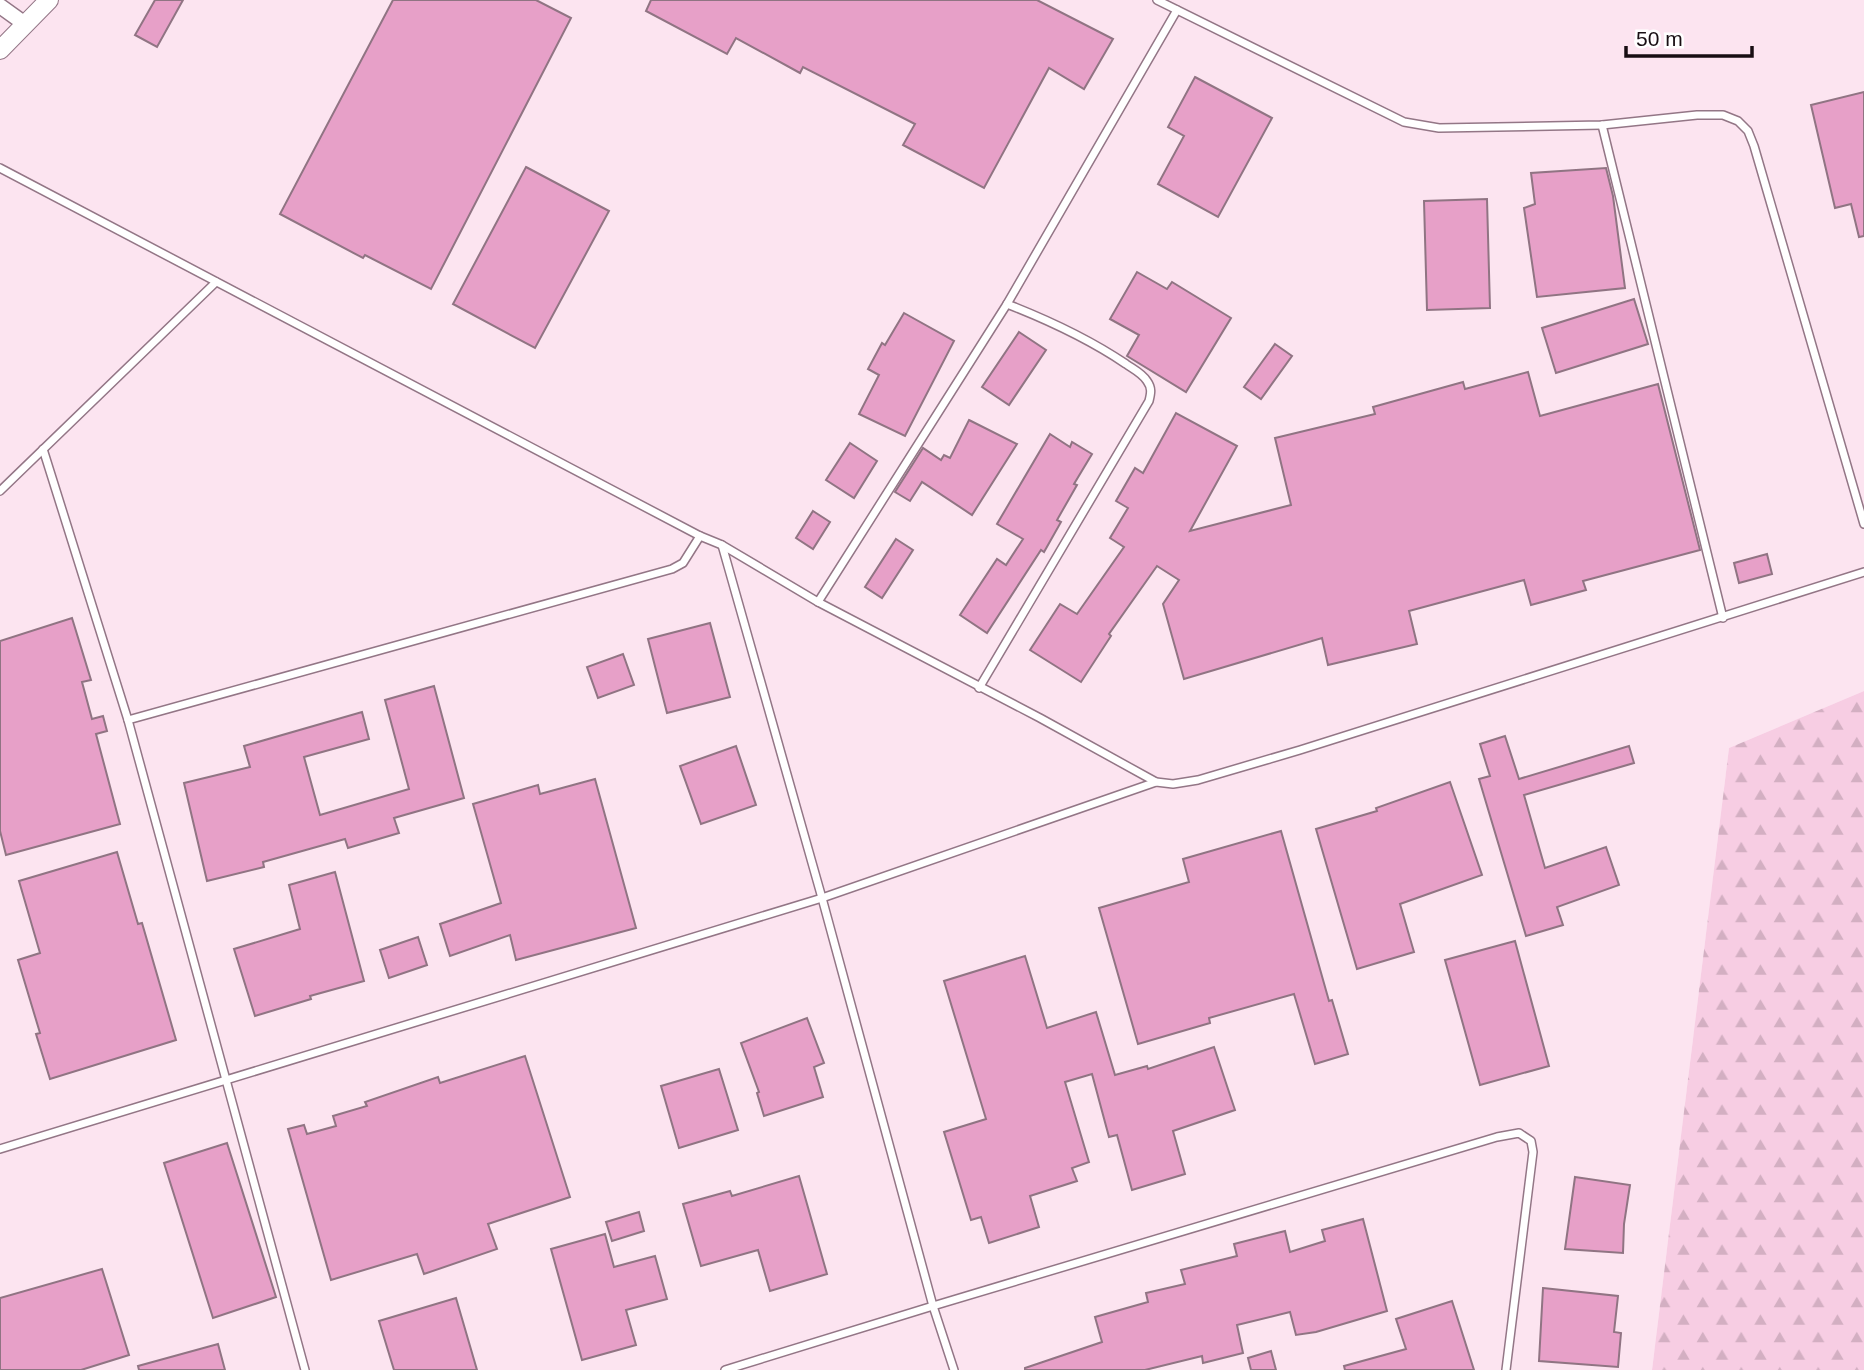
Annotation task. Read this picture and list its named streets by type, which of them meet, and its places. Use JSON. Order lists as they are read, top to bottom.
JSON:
{
  "scale_bar": "50 m"
}
